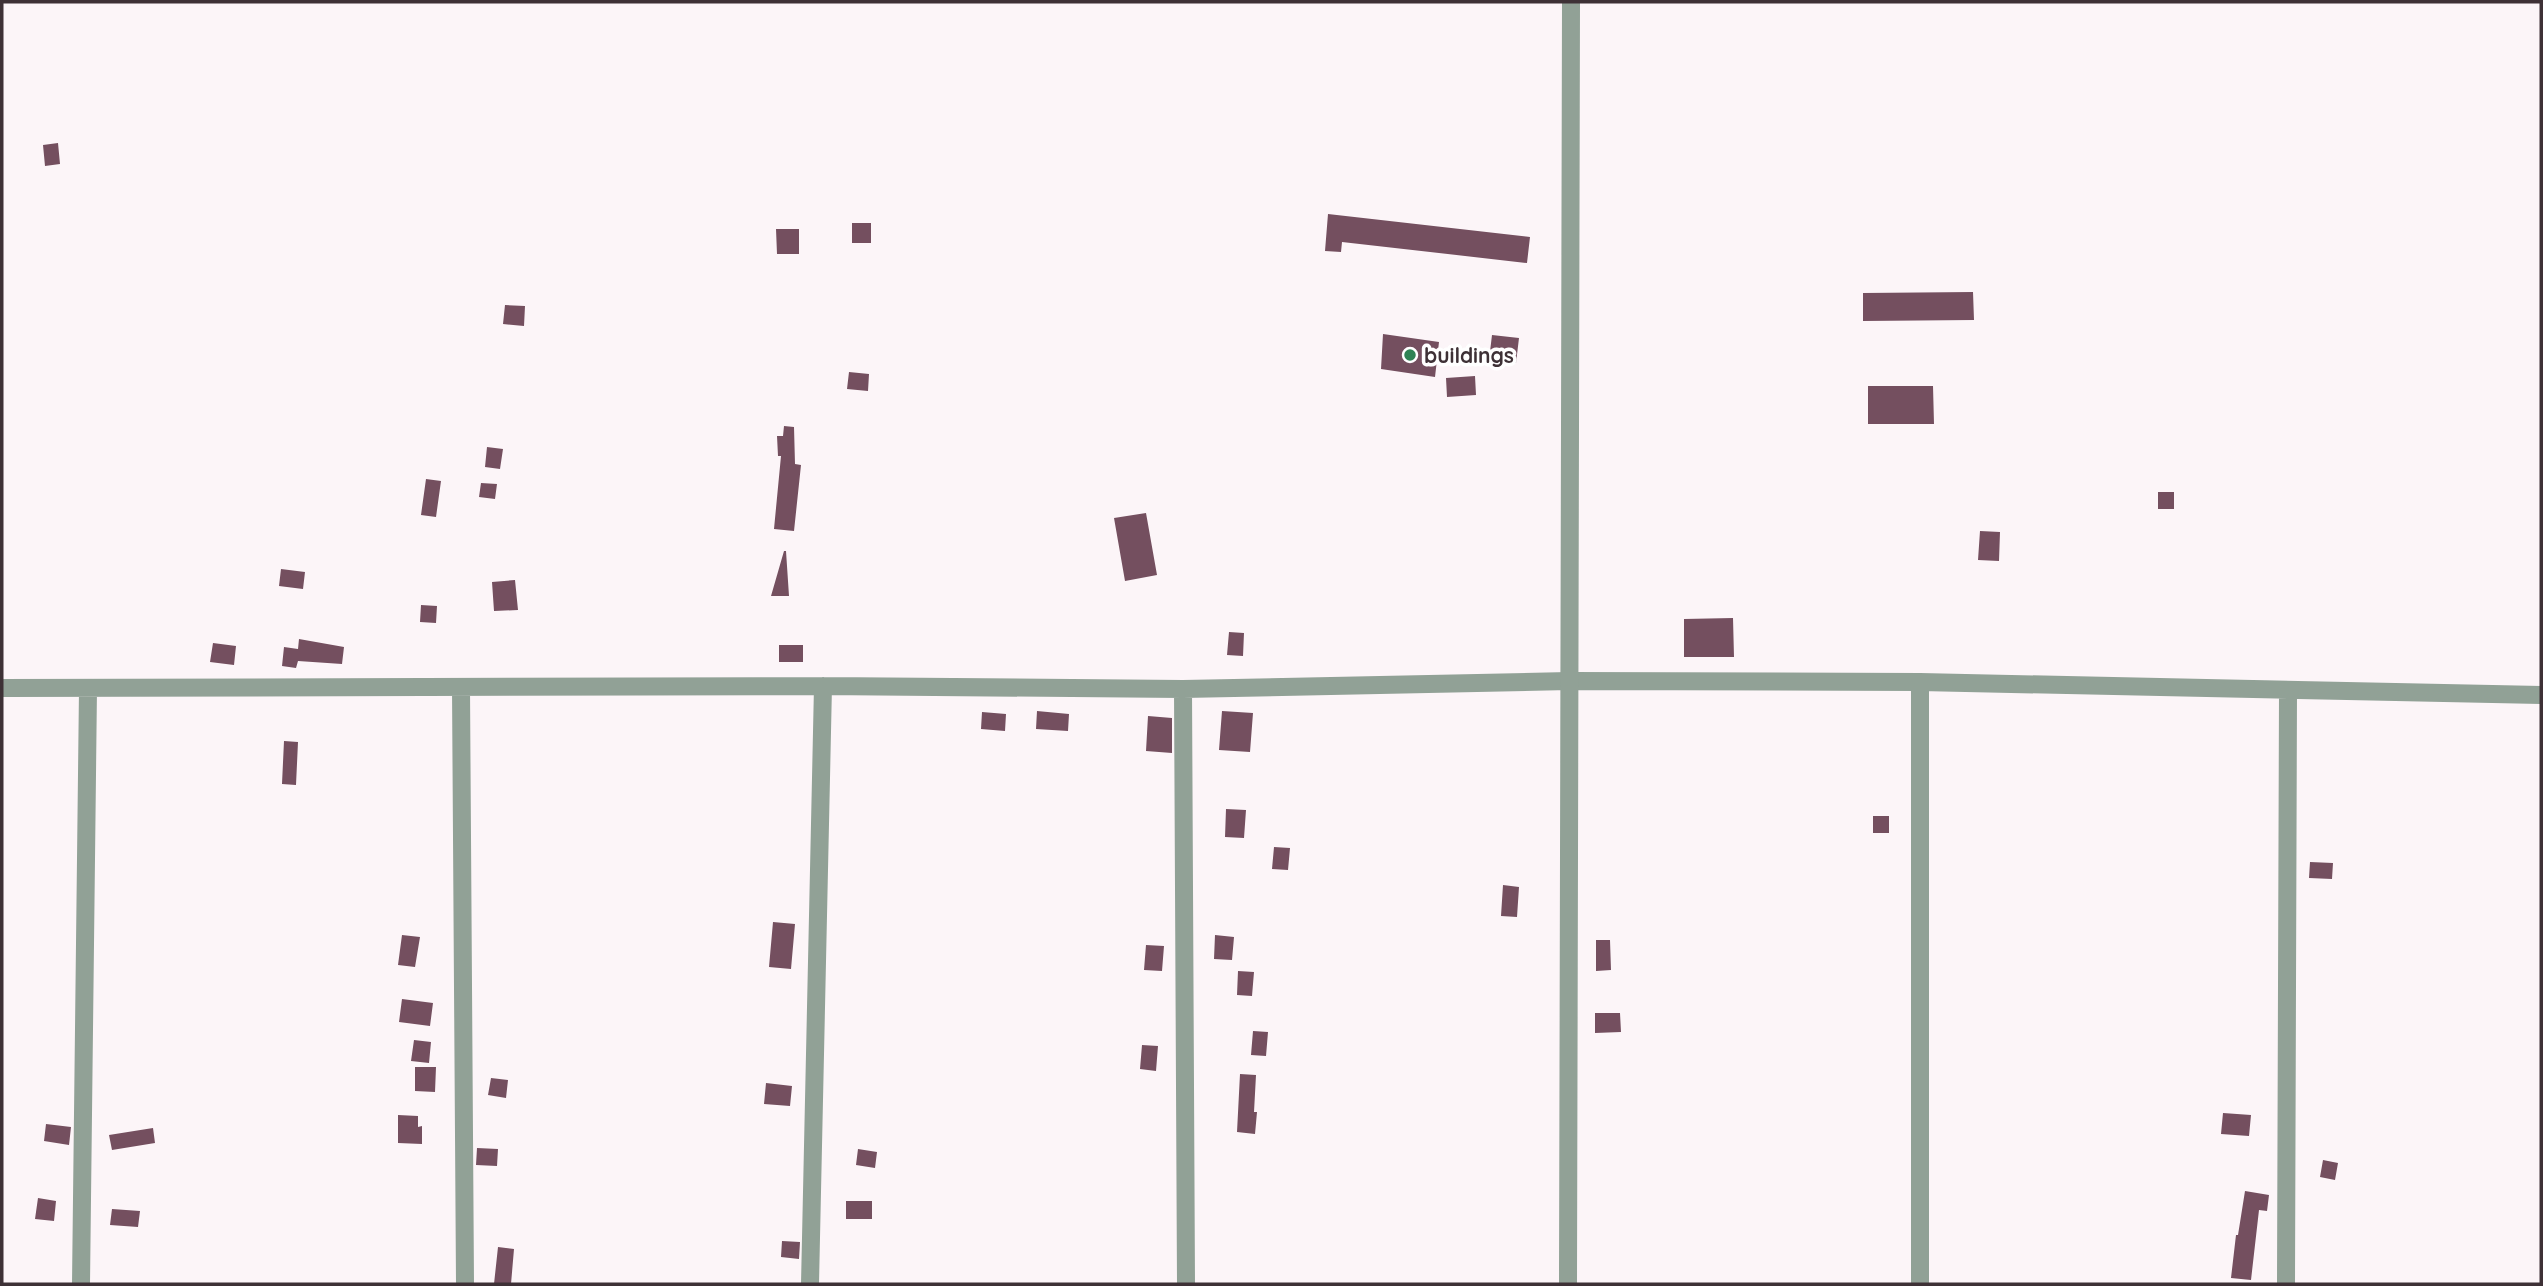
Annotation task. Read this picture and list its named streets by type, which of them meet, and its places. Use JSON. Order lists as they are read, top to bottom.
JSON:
{
  "places": ["buildings"]
}
